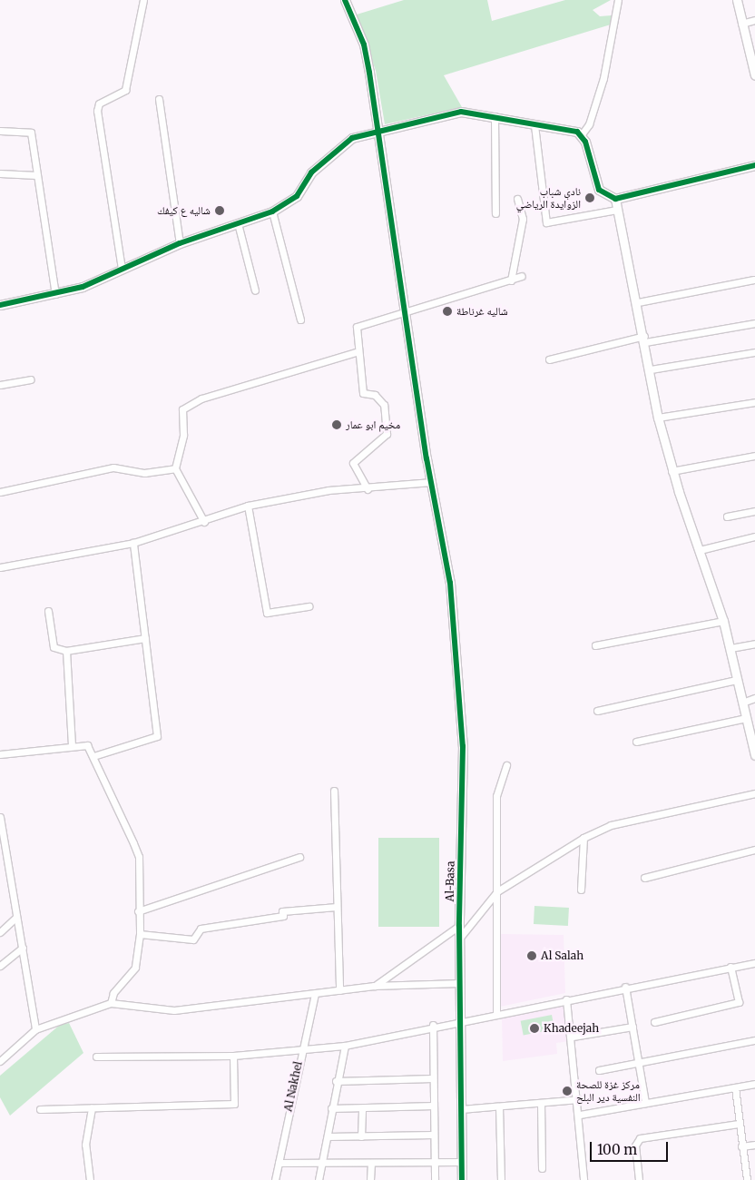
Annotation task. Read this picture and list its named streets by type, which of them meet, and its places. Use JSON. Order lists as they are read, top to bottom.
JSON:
{
  "streets": {
    "street": ["Al-Basa", "Al Nakhel"]
  },
  "places": [
    "نادي شباب الزوايدة الرياضي",
    "شاليه ع كيفك",
    "شاليه غرناطة",
    "مخيم ابو عمار",
    "Al Salah",
    "Khadeejah",
    "مركز غزة للصحة النفسية دير البلح"
  ],
  "scale_bar": "100 m"
}
